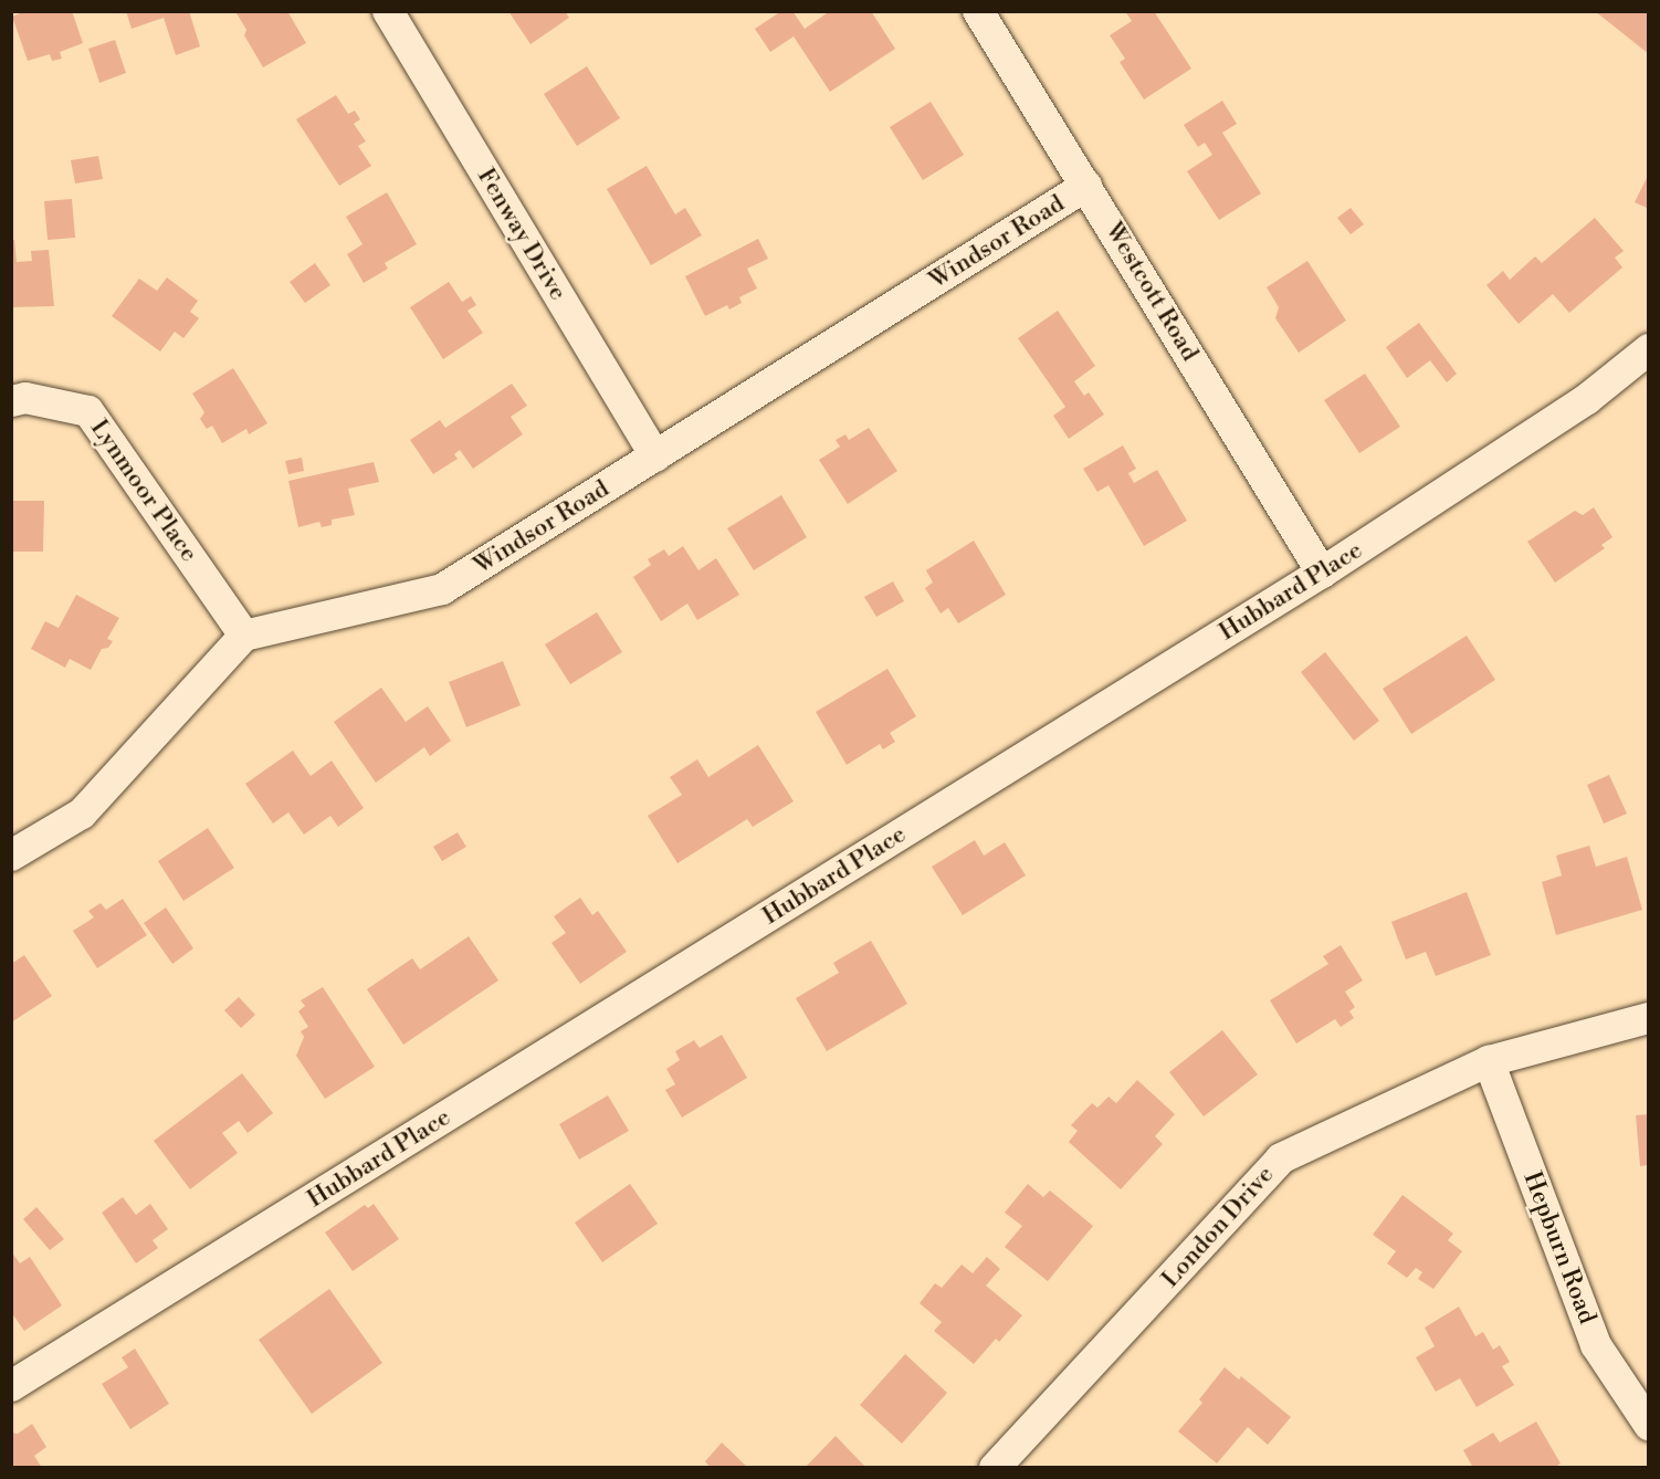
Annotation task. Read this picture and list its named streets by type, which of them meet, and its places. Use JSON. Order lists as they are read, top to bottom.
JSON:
{
  "streets": {
    "street": [
      "Fenway Drive",
      "Windsor Road",
      "Westcott Road",
      "Lynmoor Place",
      "Hubbard Place",
      "London Drive",
      "Hepburn Road"
    ]
  },
  "crossings": [
    ["Fenway Drive", "Windsor Road"],
    ["Windsor Road", "Westcott Road"],
    ["Windsor Road", "Lynmoor Place"],
    ["Westcott Road", "Hubbard Place"],
    ["London Drive", "Hepburn Road"]
  ]
}
